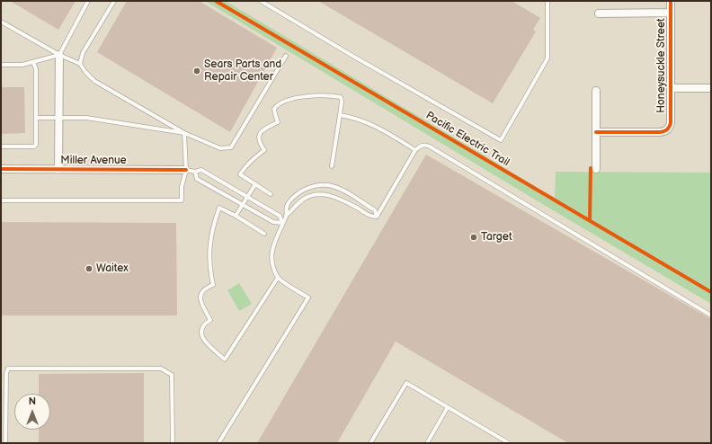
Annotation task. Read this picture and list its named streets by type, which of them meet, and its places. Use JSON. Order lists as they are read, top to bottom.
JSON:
{
  "streets": {
    "street": ["Honeysuckle Street", "Miller Avenue"],
    "cycle path": ["Pacific Electric Trail"]
  },
  "places": ["Sears Parts and Repair Center", "Target", "Waitex"],
  "north": "top"
}
